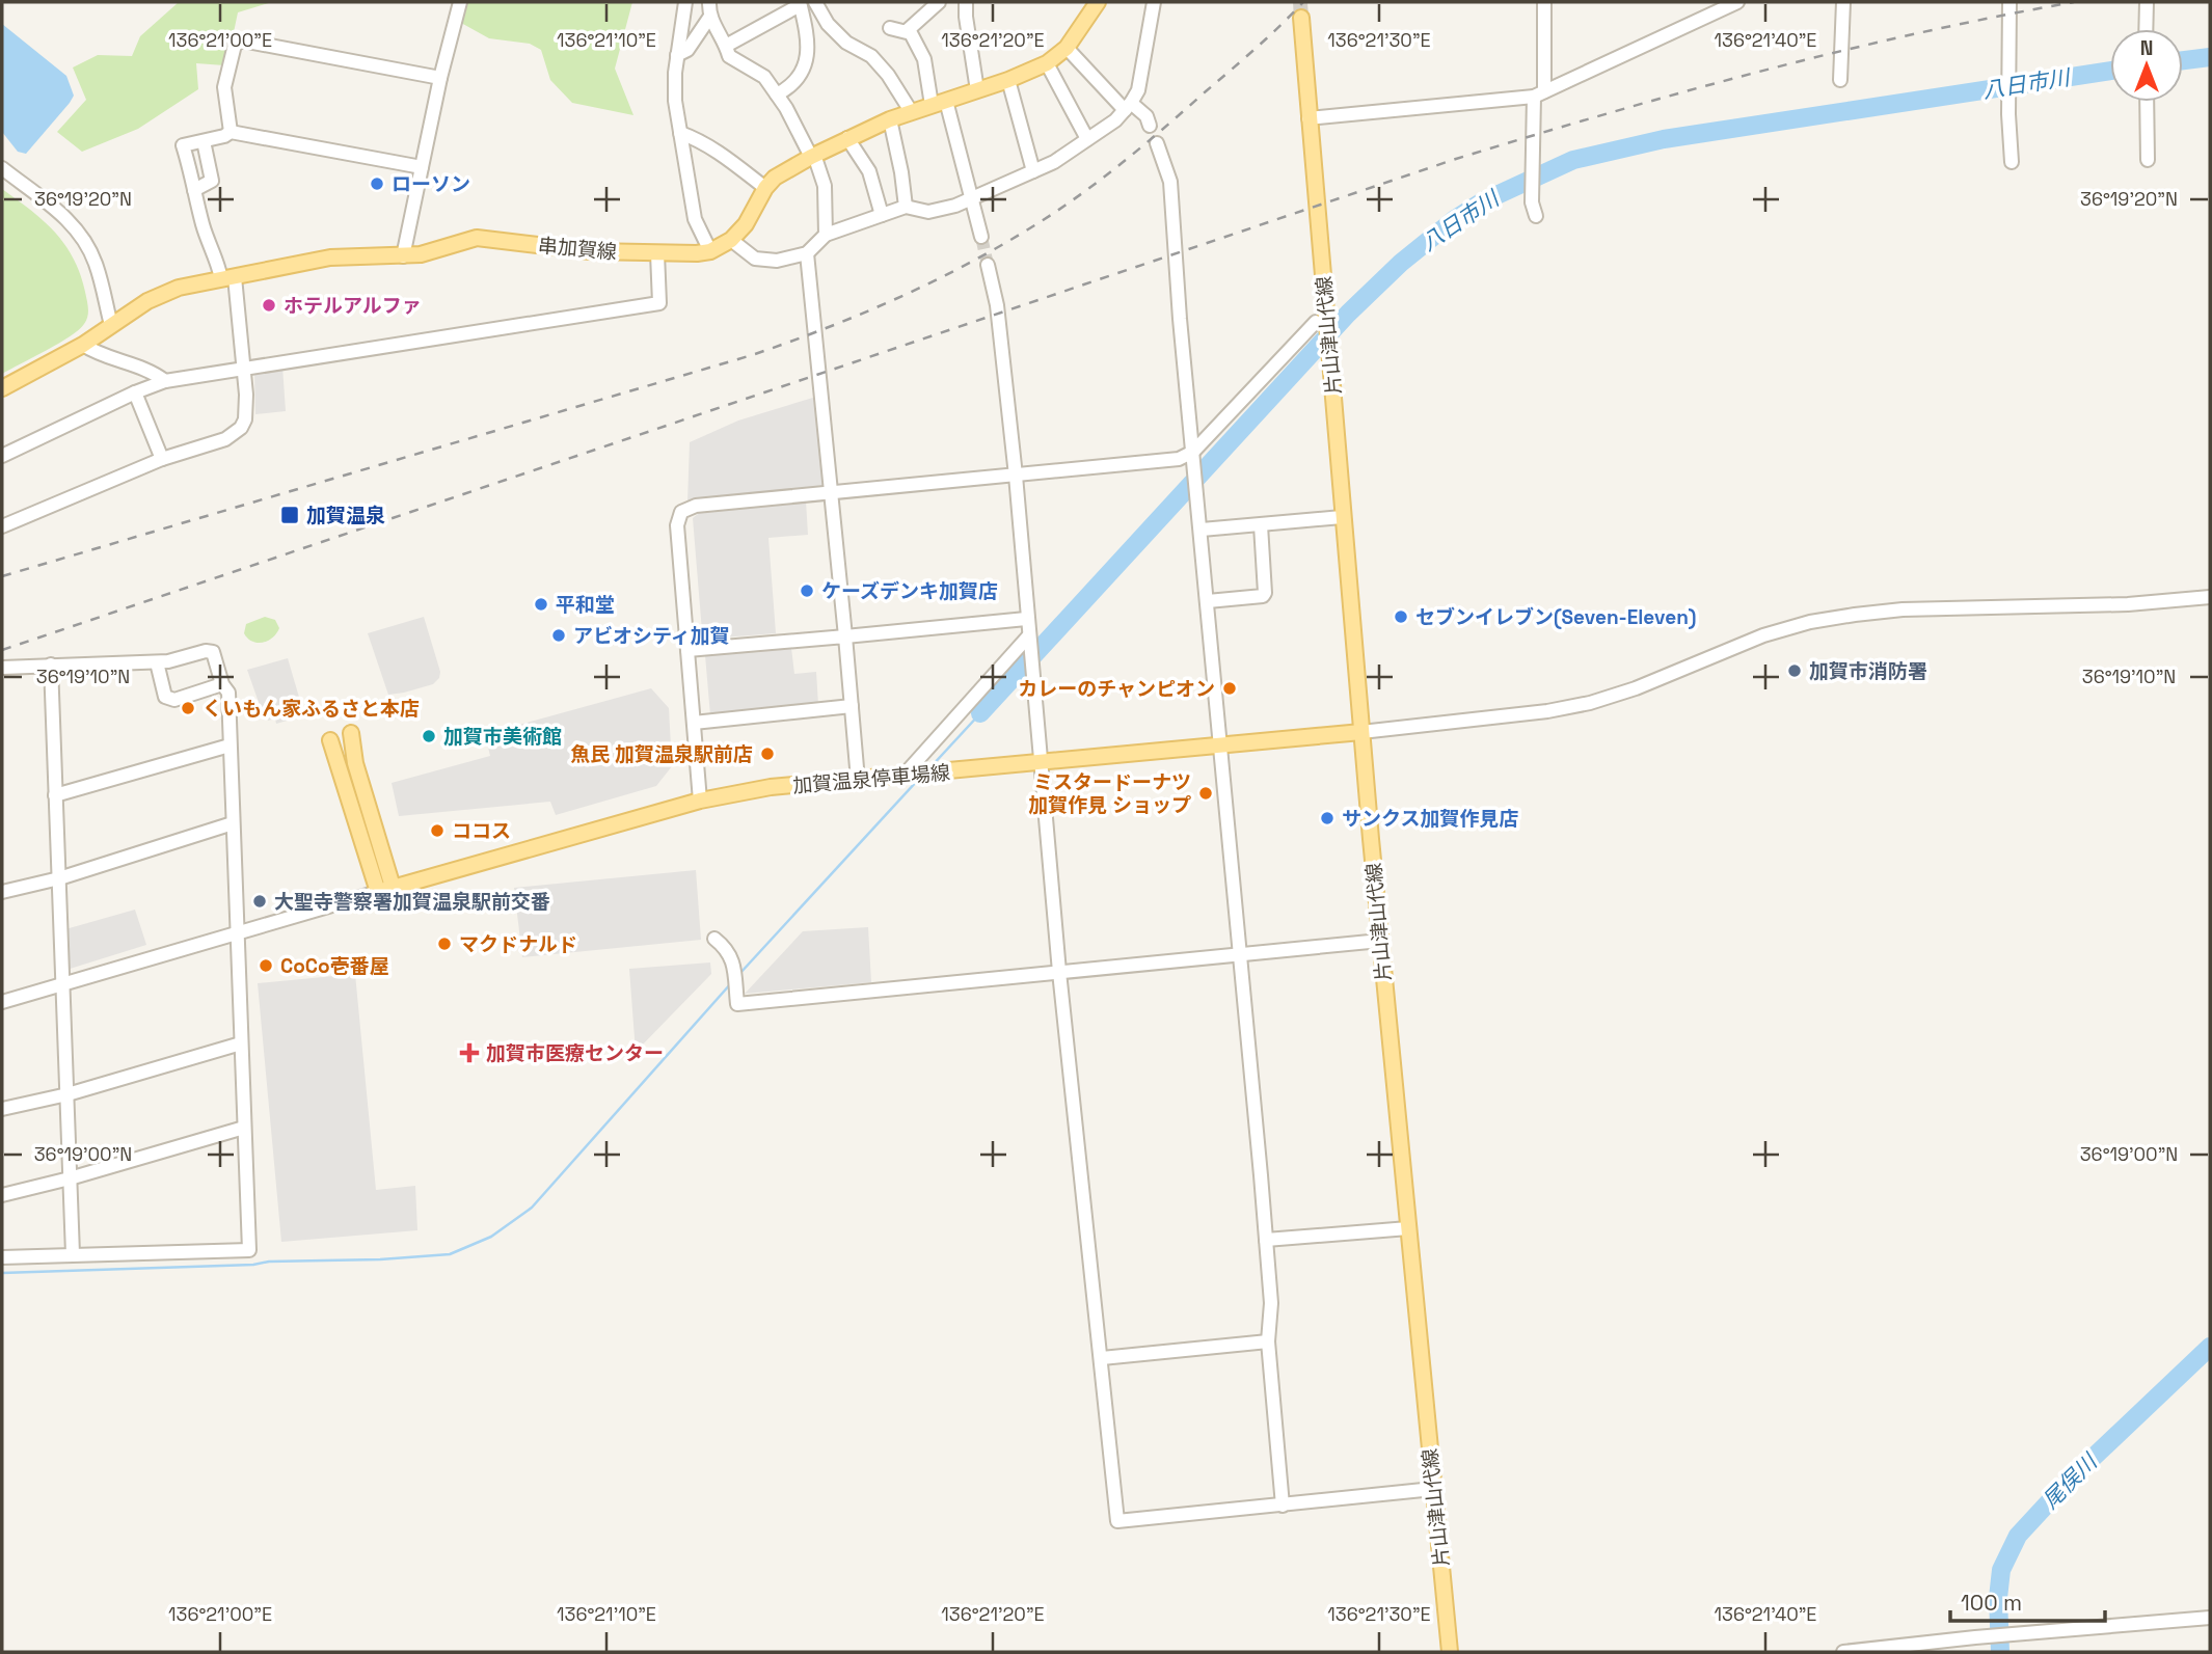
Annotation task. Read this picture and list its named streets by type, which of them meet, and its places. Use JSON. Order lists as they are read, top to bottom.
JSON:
{
  "streets": {
    "main road": ["串加賀線", "片山津山代線", "加賀温泉停車場線"]
  },
  "crossings": [
    ["片山津山代線", "加賀温泉停車場線"]
  ],
  "water": ["八日市川", "尾俣川"],
  "places": {
    "other": [
      "ローソン",
      "ホテルアルファ",
      "ケーズデンキ加賀店",
      "平和堂",
      "セブンイレブン(Seven-Eleven)",
      "アビオシティ加賀",
      "加賀市消防署",
      "カレーのチャンピオン",
      "くいもん家ふるさと本店",
      "加賀市美術館",
      "魚民 加賀温泉駅前店",
      "ミスタードーナツ 加賀作見 ショップ",
      "サンクス加賀作見店",
      "ココス",
      "大聖寺警察署加賀温泉駅前交番",
      "マクドナルド",
      "CoCo壱番屋"
    ],
    "transit": ["加賀温泉"],
    "health": ["加賀市医療センター"]
  },
  "scale_bar": "100 m",
  "north": "top",
  "coordinates": [
    "136°21'00\"E",
    "136°21'10\"E",
    "136°21'20\"E",
    "136°21'30\"E",
    "136°21'40\"E",
    "36°19'20\"N",
    "36°19'10\"N",
    "36°19'00\"N"
  ]
}
